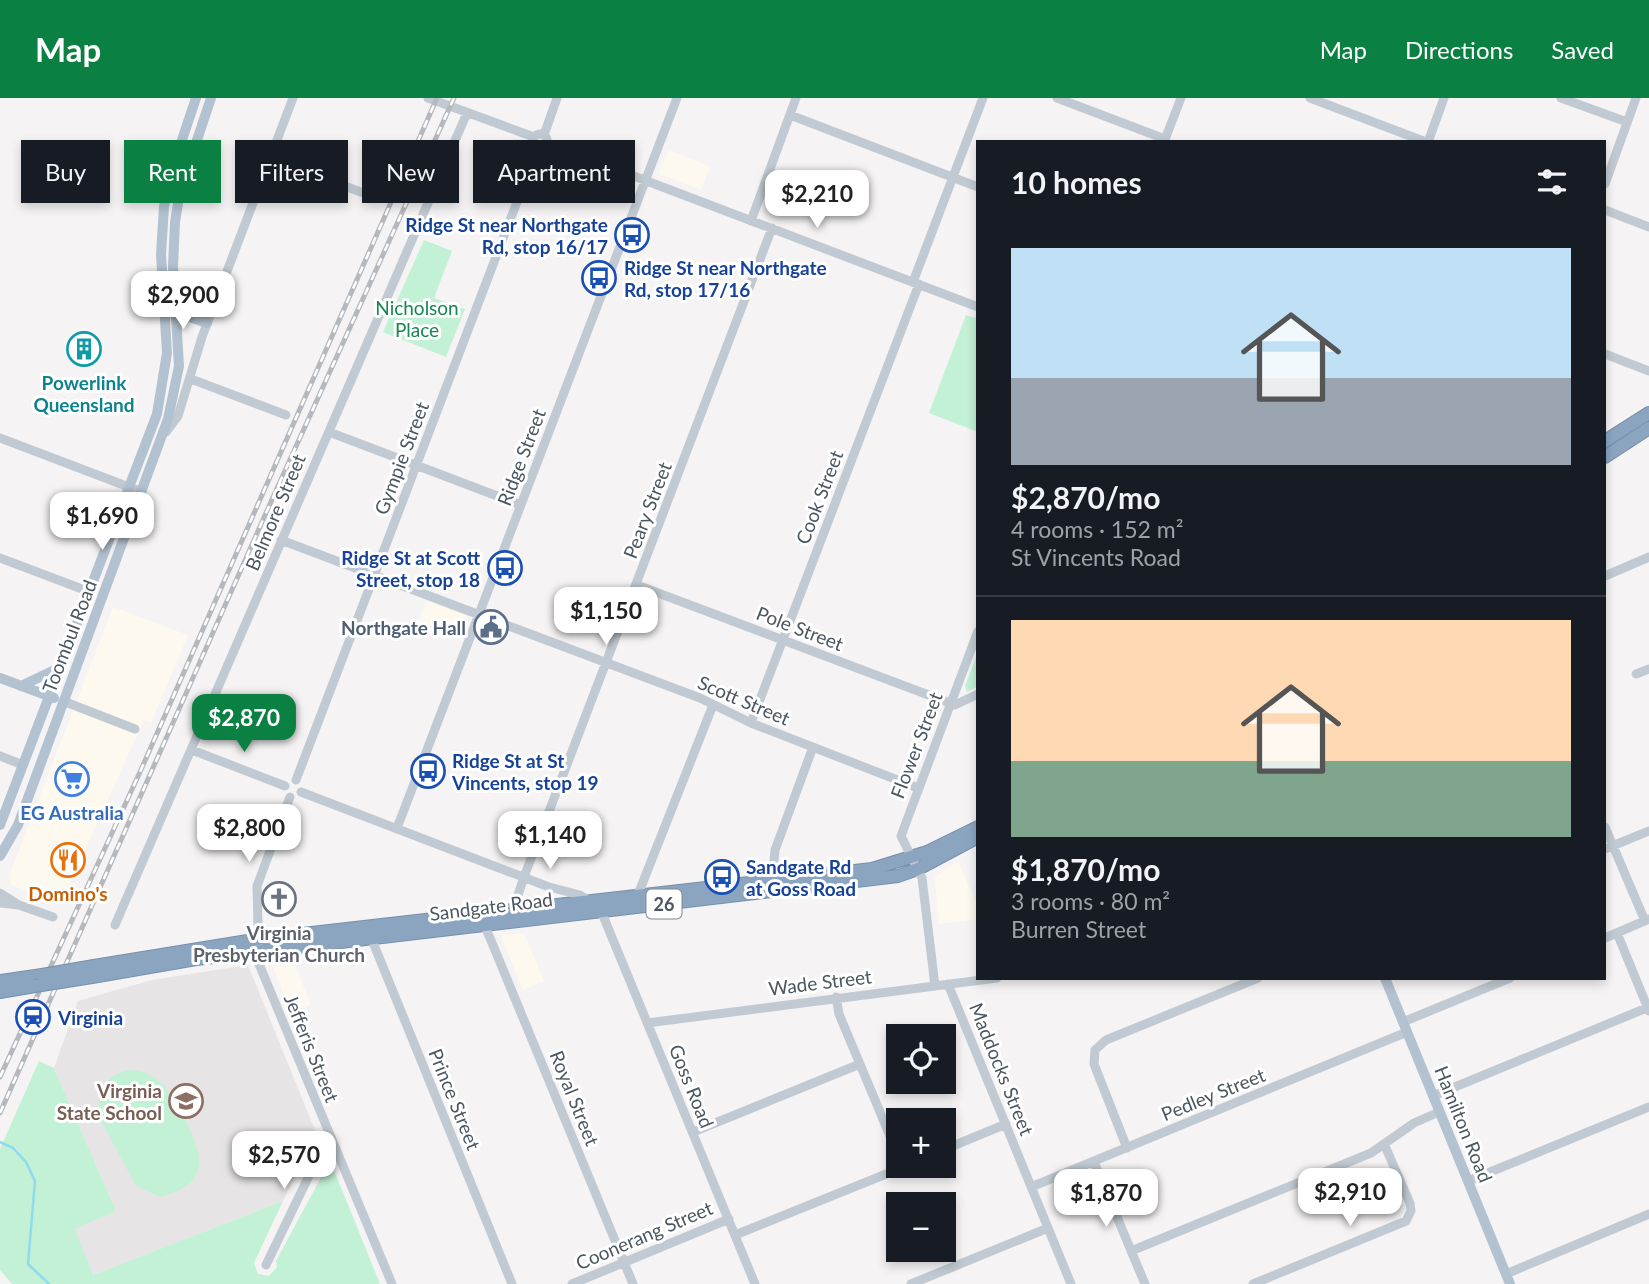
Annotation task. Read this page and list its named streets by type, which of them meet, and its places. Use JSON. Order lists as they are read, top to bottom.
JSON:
{
  "streets": {
    "highway": ["26", "Sandgate Road"],
    "main road": ["Toombul Road", "Hamilton Road"],
    "street": [
      "Ridge Street",
      "Gympie Street",
      "Cook Street",
      "Peary Street",
      "Belmore Street",
      "Pole Street",
      "Scott Street",
      "Flower Street",
      "Wade Street",
      "Jefferis Street",
      "Maddocks Street",
      "Goss Road",
      "Pedley Street",
      "Royal Street",
      "Prince Street",
      "Coonerang Street"
    ]
  },
  "crossings": [
    ["Ridge Street", "Scott Street"],
    ["Gympie Street", "Scott Street"],
    ["Cook Street", "Pole Street"],
    ["Cook Street", "Scott Street"],
    ["Peary Street", "Pole Street"],
    ["Peary Street", "Scott Street"],
    ["Peary Street", "Sandgate Road"],
    ["Belmore Street", "Scott Street"],
    ["Pole Street", "Flower Street"],
    ["Scott Street", "Flower Street"],
    ["Flower Street", "Sandgate Road"],
    ["Sandgate Road", "Jefferis Street"],
    ["Sandgate Road", "Goss Road"],
    ["Sandgate Road", "Royal Street"],
    ["Sandgate Road", "Prince Street"],
    ["Wade Street", "Maddocks Street"],
    ["Wade Street", "Goss Road"],
    ["Maddocks Street", "Pedley Street"],
    ["Goss Road", "Coonerang Street"],
    ["Pedley Street", "Hamilton Road"],
    ["Royal Street", "Coonerang Street"]
  ],
  "parks": ["Nicholson Place"],
  "places": {
    "bus stop": [
      "Ridge St near Northgate Rd, stop 16/17",
      "Ridge St near Northgate Rd, stop 17/16",
      "Ridge St at Scott Street, stop 18",
      "Ridge St at St Vincents, stop 19",
      "Sandgate Rd at Goss Road"
    ],
    "building": ["Powerlink Queensland"],
    "public building": ["Northgate Hall"],
    "supermarket": ["EG Australia"],
    "restaurant": ["Domino's"],
    "church": ["Virginia Presbyterian Church"],
    "station": ["Virginia"],
    "school or university": ["Virginia State School"]
  },
  "page": {
    "header": "Map",
    "nav": ["Map", "Directions", "Saved"],
    "chip": [
      "Buy",
      "Rent",
      "Filters",
      "New",
      "Apartment"
    ],
    "heading": "10 homes",
    "price": [
      "$2,210",
      "$2,900",
      "$1,690",
      "$1,150",
      "$2,870",
      "$2,800",
      "$1,140",
      "$2,570",
      "$2,910",
      "$1,870"
    ],
    "list": [
      {
        "name": "$2,870/mo",
        "note": "4 rooms · 152 m² · St Vincents Road"
      },
      {
        "name": "$1,870/mo",
        "note": "3 rooms · 80 m² · Burren Street"
      }
    ],
    "map_buttons": ["+", "−"]
  }
}
